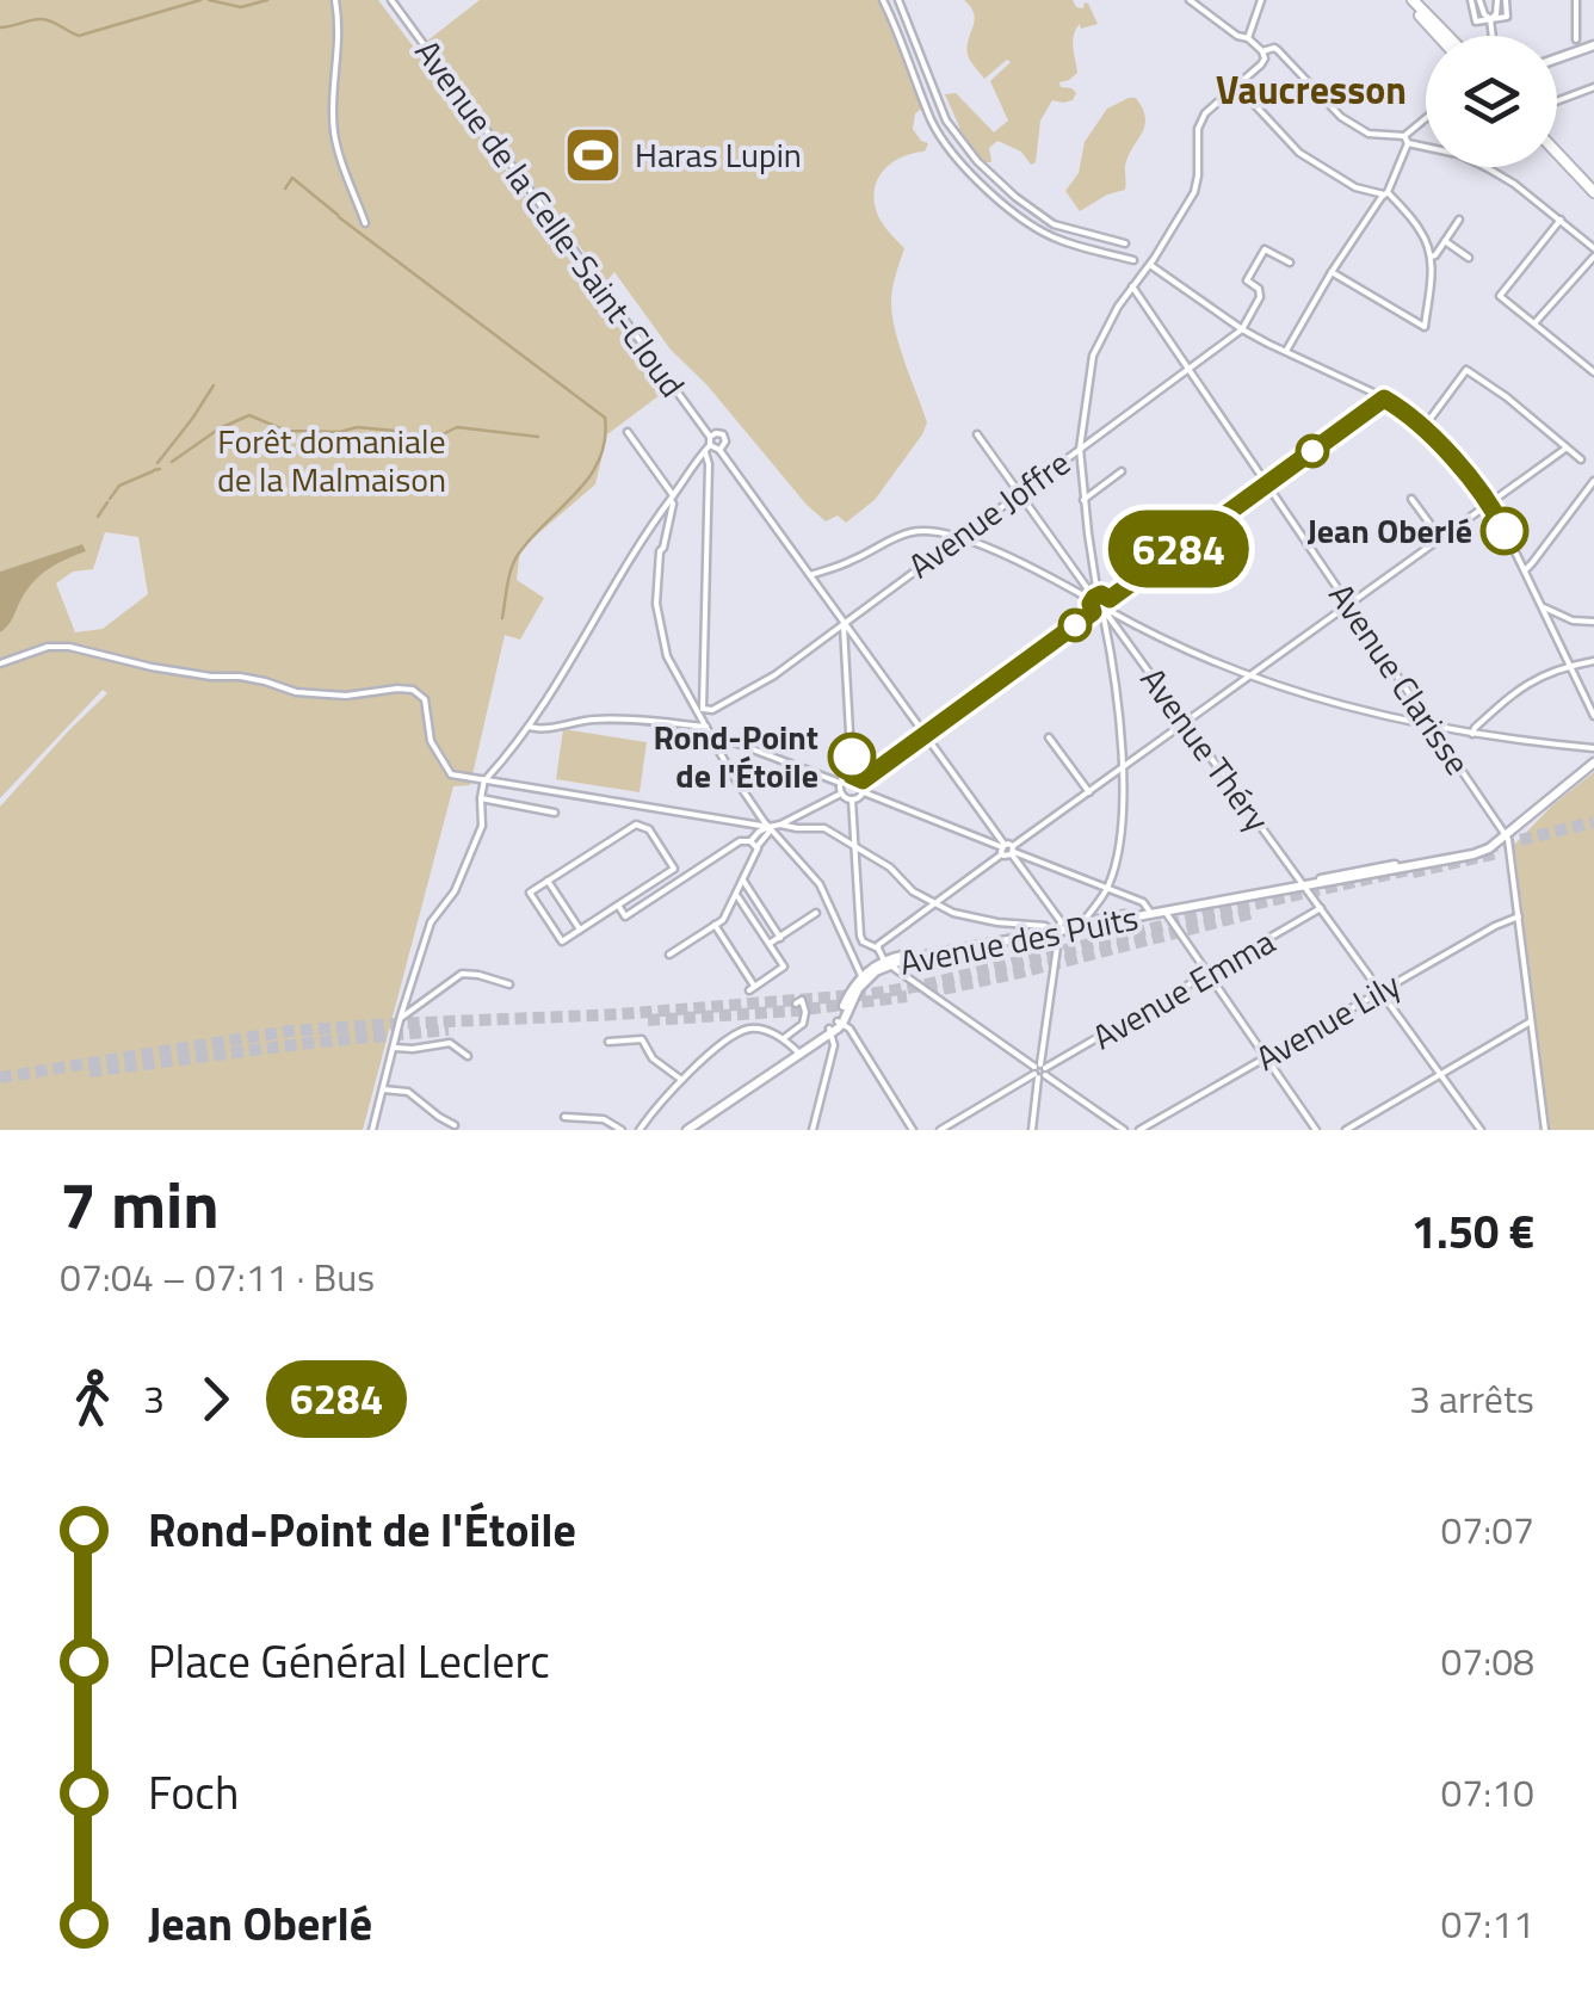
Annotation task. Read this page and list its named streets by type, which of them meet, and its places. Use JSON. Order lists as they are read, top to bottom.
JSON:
{
  "streets": {
    "street": [
      "Avenue de la Celle-Saint-Cloud",
      "Avenue Joffre",
      "Avenue Clarisse",
      "Avenue Théry",
      "Avenue des Puits",
      "Avenue Emma",
      "Avenue Lily"
    ]
  },
  "crossings": [
    ["Avenue de la Celle-Saint-Cloud", "Avenue Joffre"],
    ["Avenue de la Celle-Saint-Cloud", "Avenue des Puits"],
    ["Avenue Joffre", "Avenue Clarisse"],
    ["Avenue Clarisse", "Avenue des Puits"],
    ["Avenue Théry", "Avenue des Puits"],
    ["Avenue Théry", "Avenue Emma"],
    ["Avenue Théry", "Avenue Lily"]
  ],
  "districts": ["Vaucresson"],
  "parks": ["Forêt domaniale de la Malmaison"],
  "places": {
    "sports": ["Haras Lupin"],
    "other": ["Jean Oberlé", "Rond-Point de l'Étoile"]
  },
  "lines": ["bus line 6284"],
  "page": {
    "on_map": "6284",
    "heading": ["7 min", "07:04 – 07:11 · Bus", "1.50 €"],
    "legs": ["3", "6284", "3 arrêts"],
    "list": [
      {
        "name": "Rond-Point de l'Étoile",
        "value": "07:07"
      },
      {
        "name": "Place Général Leclerc",
        "value": "07:08"
      },
      {
        "name": "Foch",
        "value": "07:10"
      },
      {
        "name": "Jean Oberlé",
        "value": "07:11"
      }
    ]
  }
}
